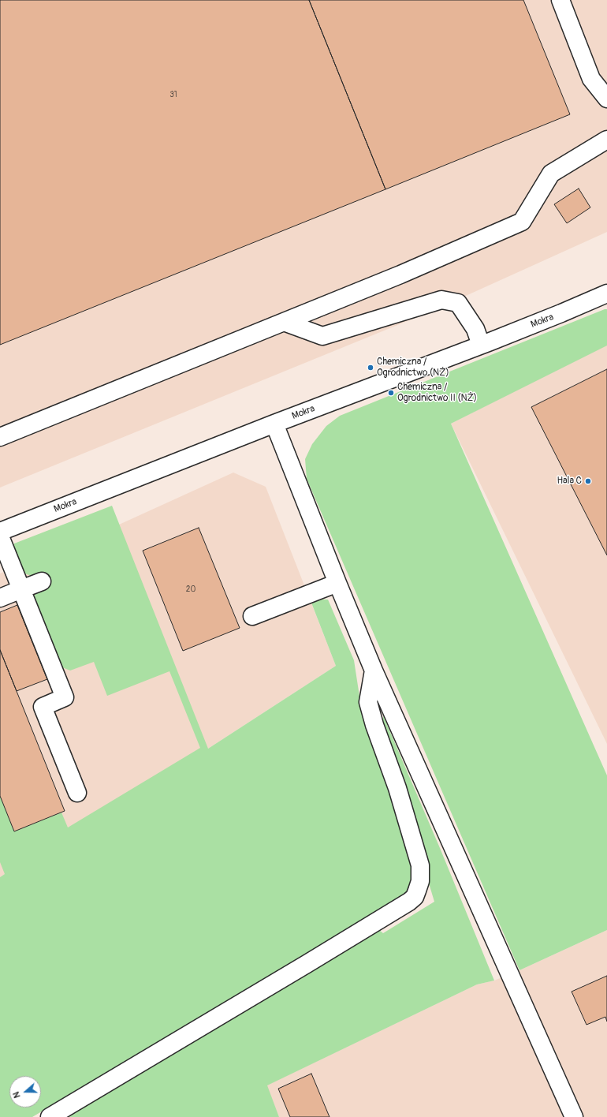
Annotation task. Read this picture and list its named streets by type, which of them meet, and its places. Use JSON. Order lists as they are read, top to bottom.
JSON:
{
  "streets": {
    "street": ["Mokra"]
  },
  "places": ["Chemiczna / Ogrodnictwo (NŻ)", "Chemiczna / Ogrodnictwo II (NŻ)", "Hala C"],
  "house_numbers": ["31", "20"],
  "north": "left"
}
